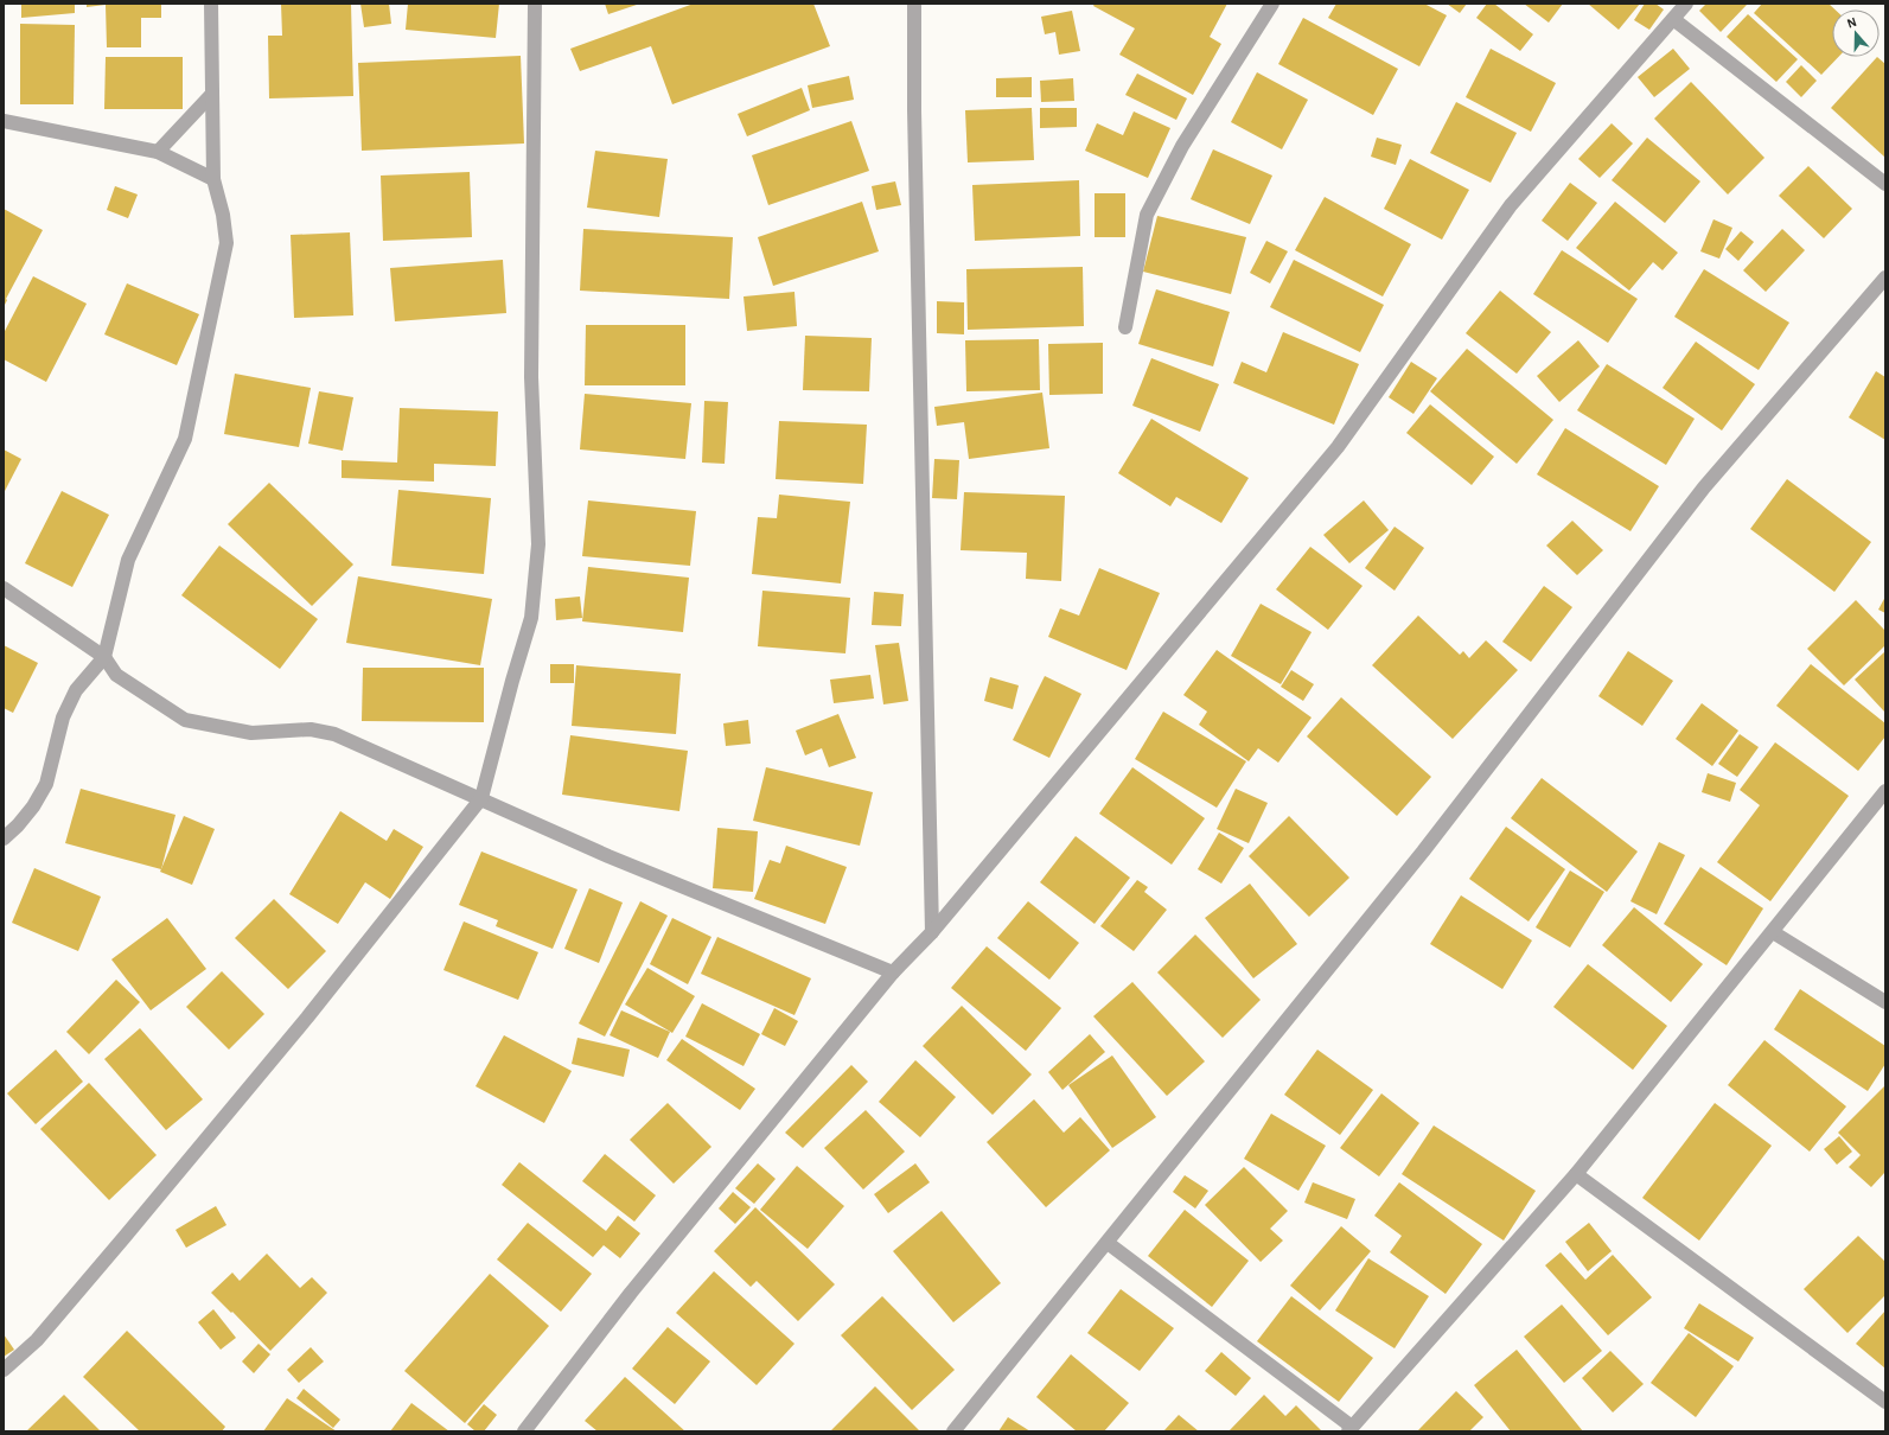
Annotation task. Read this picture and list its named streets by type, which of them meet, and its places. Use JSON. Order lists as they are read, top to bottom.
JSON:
{
  "north": "top"
}
